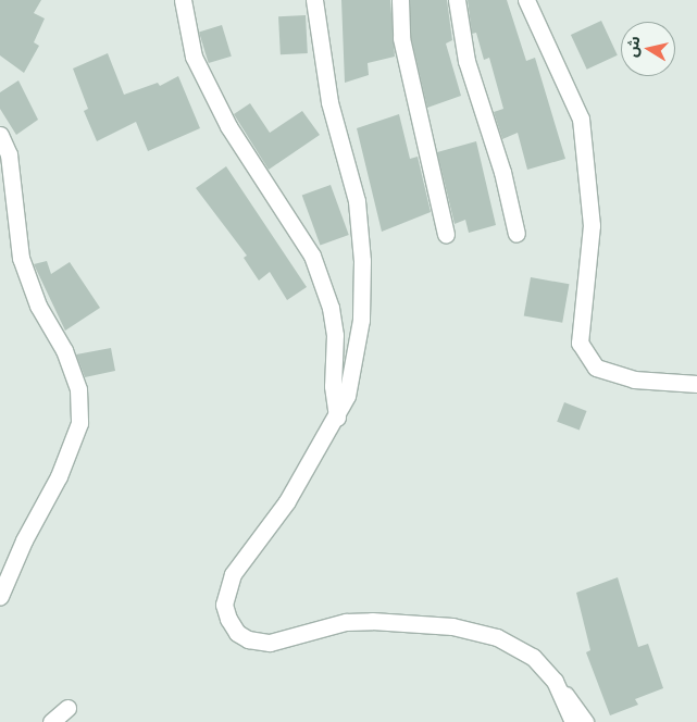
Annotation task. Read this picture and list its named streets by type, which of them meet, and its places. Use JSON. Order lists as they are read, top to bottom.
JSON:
{
  "north": "left"
}
